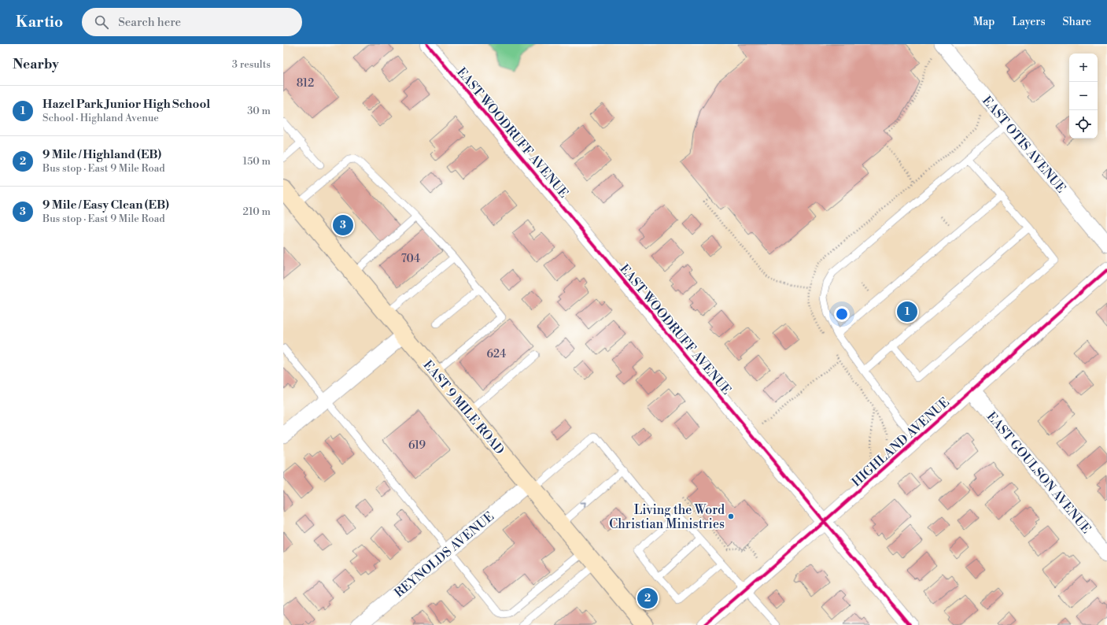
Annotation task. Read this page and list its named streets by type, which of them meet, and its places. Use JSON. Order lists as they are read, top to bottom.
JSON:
{
  "streets": {
    "main road": ["EAST 9 MILE ROAD"],
    "street": [
      "EAST WOODRUFF AVENUE",
      "EAST OTIS AVENUE",
      "HIGHLAND AVENUE",
      "EAST GOULSON AVENUE",
      "REYNOLDS AVENUE"
    ]
  },
  "crossings": [
    ["EAST WOODRUFF AVENUE", "HIGHLAND AVENUE"],
    ["EAST 9 MILE ROAD", "REYNOLDS AVENUE"],
    ["HIGHLAND AVENUE", "EAST GOULSON AVENUE"]
  ],
  "places": ["Living the Word Christian Ministries"],
  "house_numbers": [
    "812",
    "704",
    "624",
    "619"
  ],
  "page": {
    "header": "Kartio",
    "search": "Search here",
    "nav": ["Map", "Layers", "Share"],
    "heading": ["Nearby", "3 results"],
    "map_buttons": ["+", "−"],
    "list": [
      {
        "mark": "1",
        "name": "Hazel Park Junior High School",
        "note": "School · Highland Avenue",
        "value": "30 m"
      },
      {
        "mark": "2",
        "name": "9 Mile / Highland (EB)",
        "note": "Bus stop · East 9 Mile Road",
        "value": "150 m"
      },
      {
        "mark": "3",
        "name": "9 Mile / Easy Clean (EB)",
        "note": "Bus stop · East 9 Mile Road",
        "value": "210 m"
      }
    ],
    "pins": ["3", "1", "2"]
  }
}
